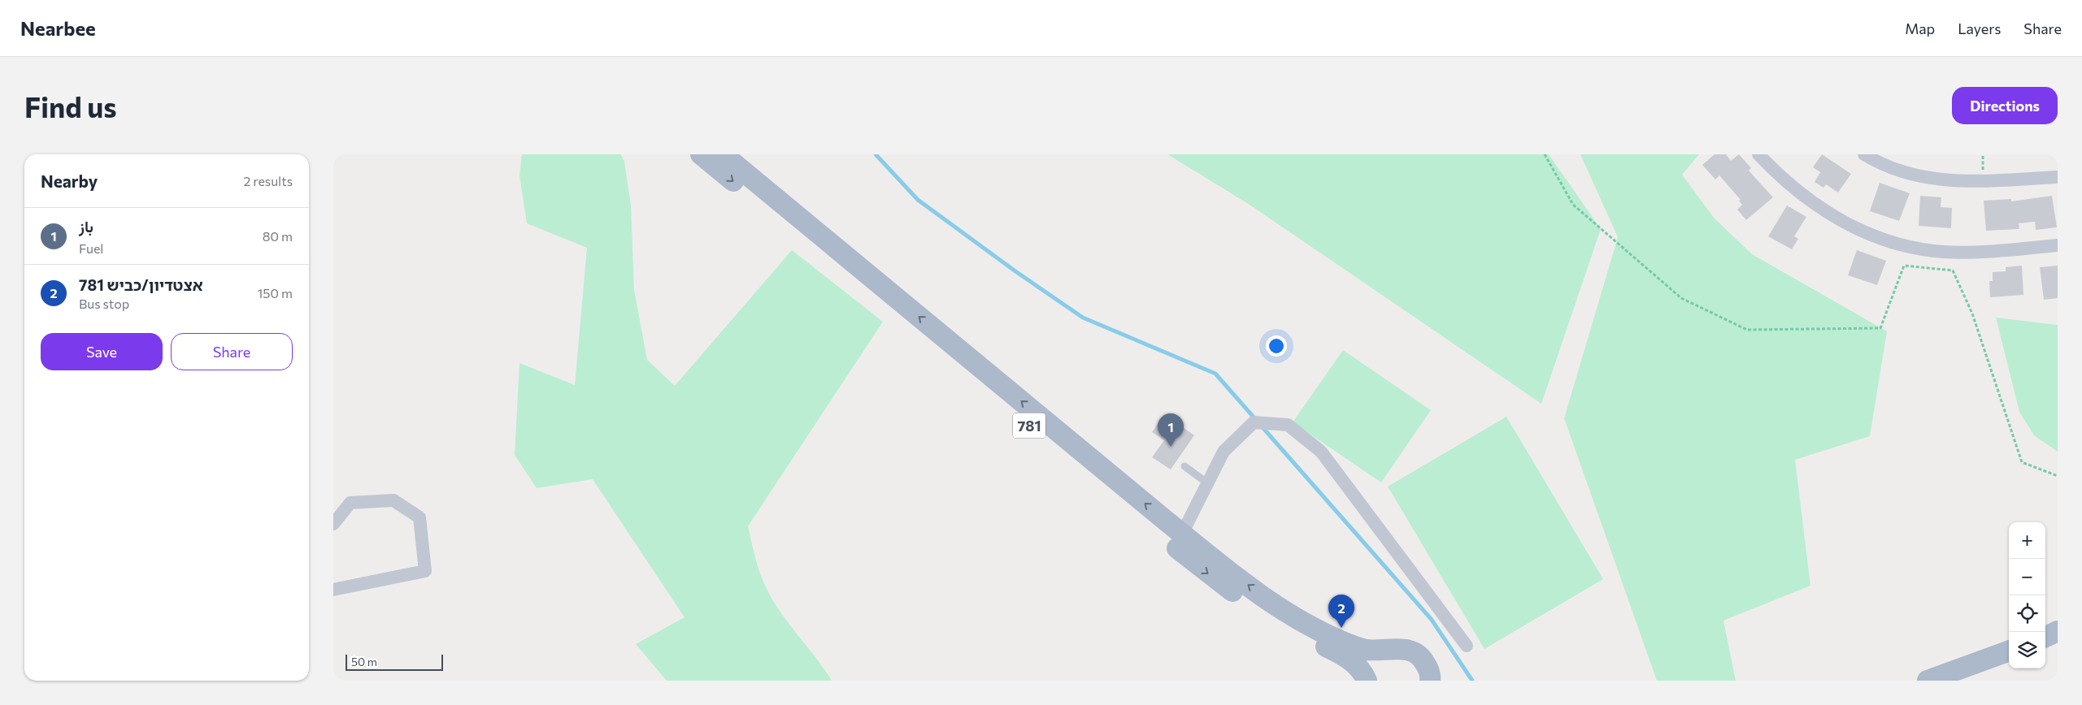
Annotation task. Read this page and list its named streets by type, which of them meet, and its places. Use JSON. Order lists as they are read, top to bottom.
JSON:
{
  "streets": {
    "main road": ["781"]
  },
  "scale_bar": "50 m",
  "page": {
    "header": "Nearbee",
    "nav": ["Map", "Layers", "Share"],
    "buttons": [
      "Directions",
      ["Save", "Share"]
    ],
    "title": "Find us",
    "heading": ["Nearby", "2 results"],
    "list": [
      {
        "mark": "1",
        "name": "باز",
        "note": "Fuel",
        "value": "80 m"
      },
      {
        "mark": "2",
        "name": "אצטדיון/כביש 781",
        "note": "Bus stop",
        "value": "150 m"
      }
    ],
    "pins": ["1", "2"],
    "map_buttons": ["+", "−"],
    "scale": "50 m"
  }
}
